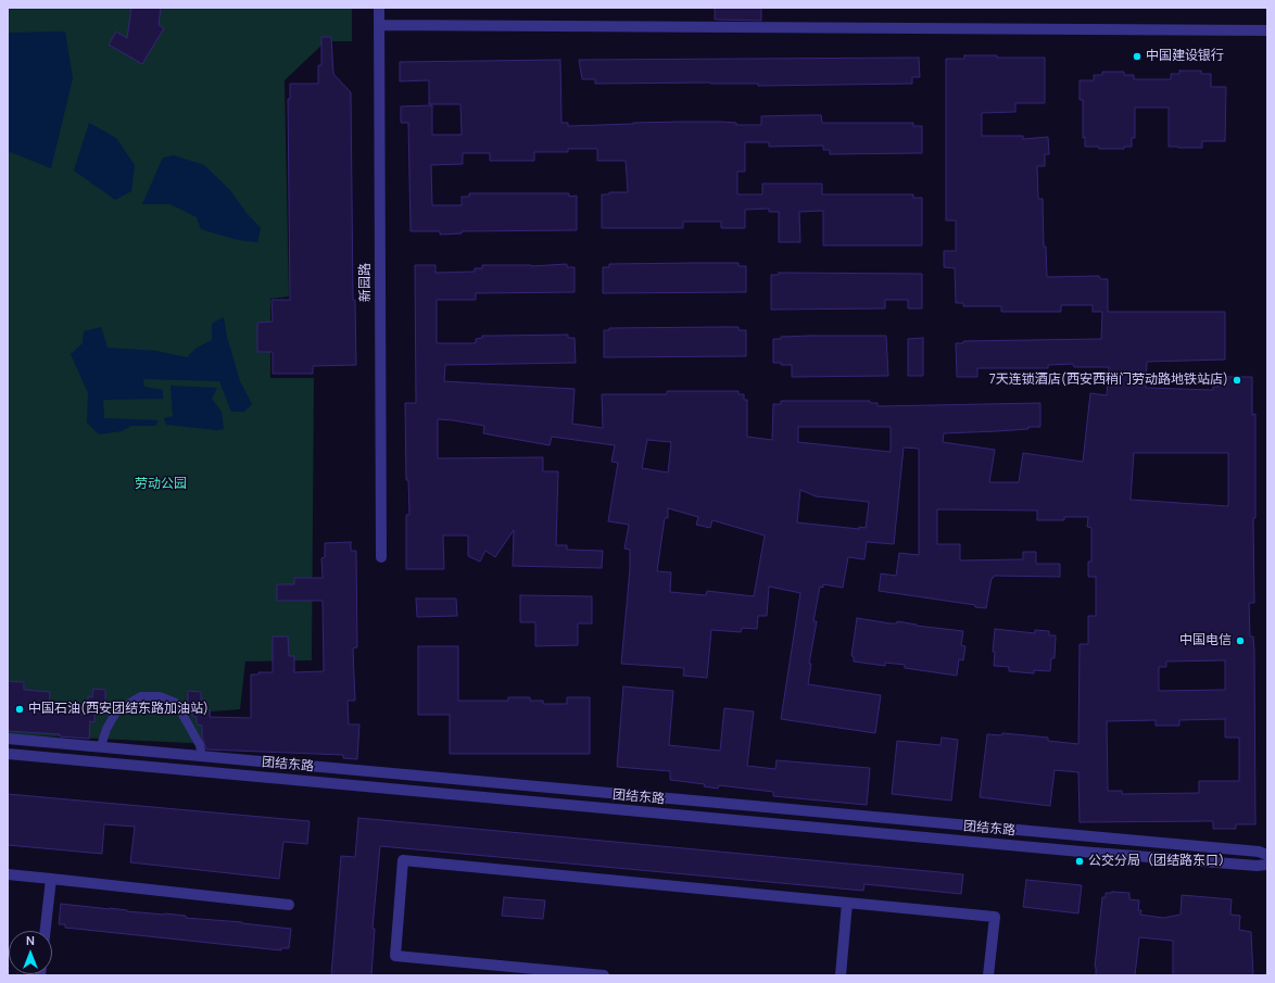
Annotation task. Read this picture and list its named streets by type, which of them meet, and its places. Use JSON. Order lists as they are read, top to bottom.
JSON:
{
  "streets": {
    "street": ["新园路", "团结东路"]
  },
  "parks": ["劳动公园"],
  "places": [
    "中国建设银行",
    "7天连锁酒店(西安西稍门劳动路地铁站店)",
    "中国电信",
    "中国石油(西安团结东路加油站)",
    "公交分局（团结路东口）"
  ],
  "north": "top"
}
